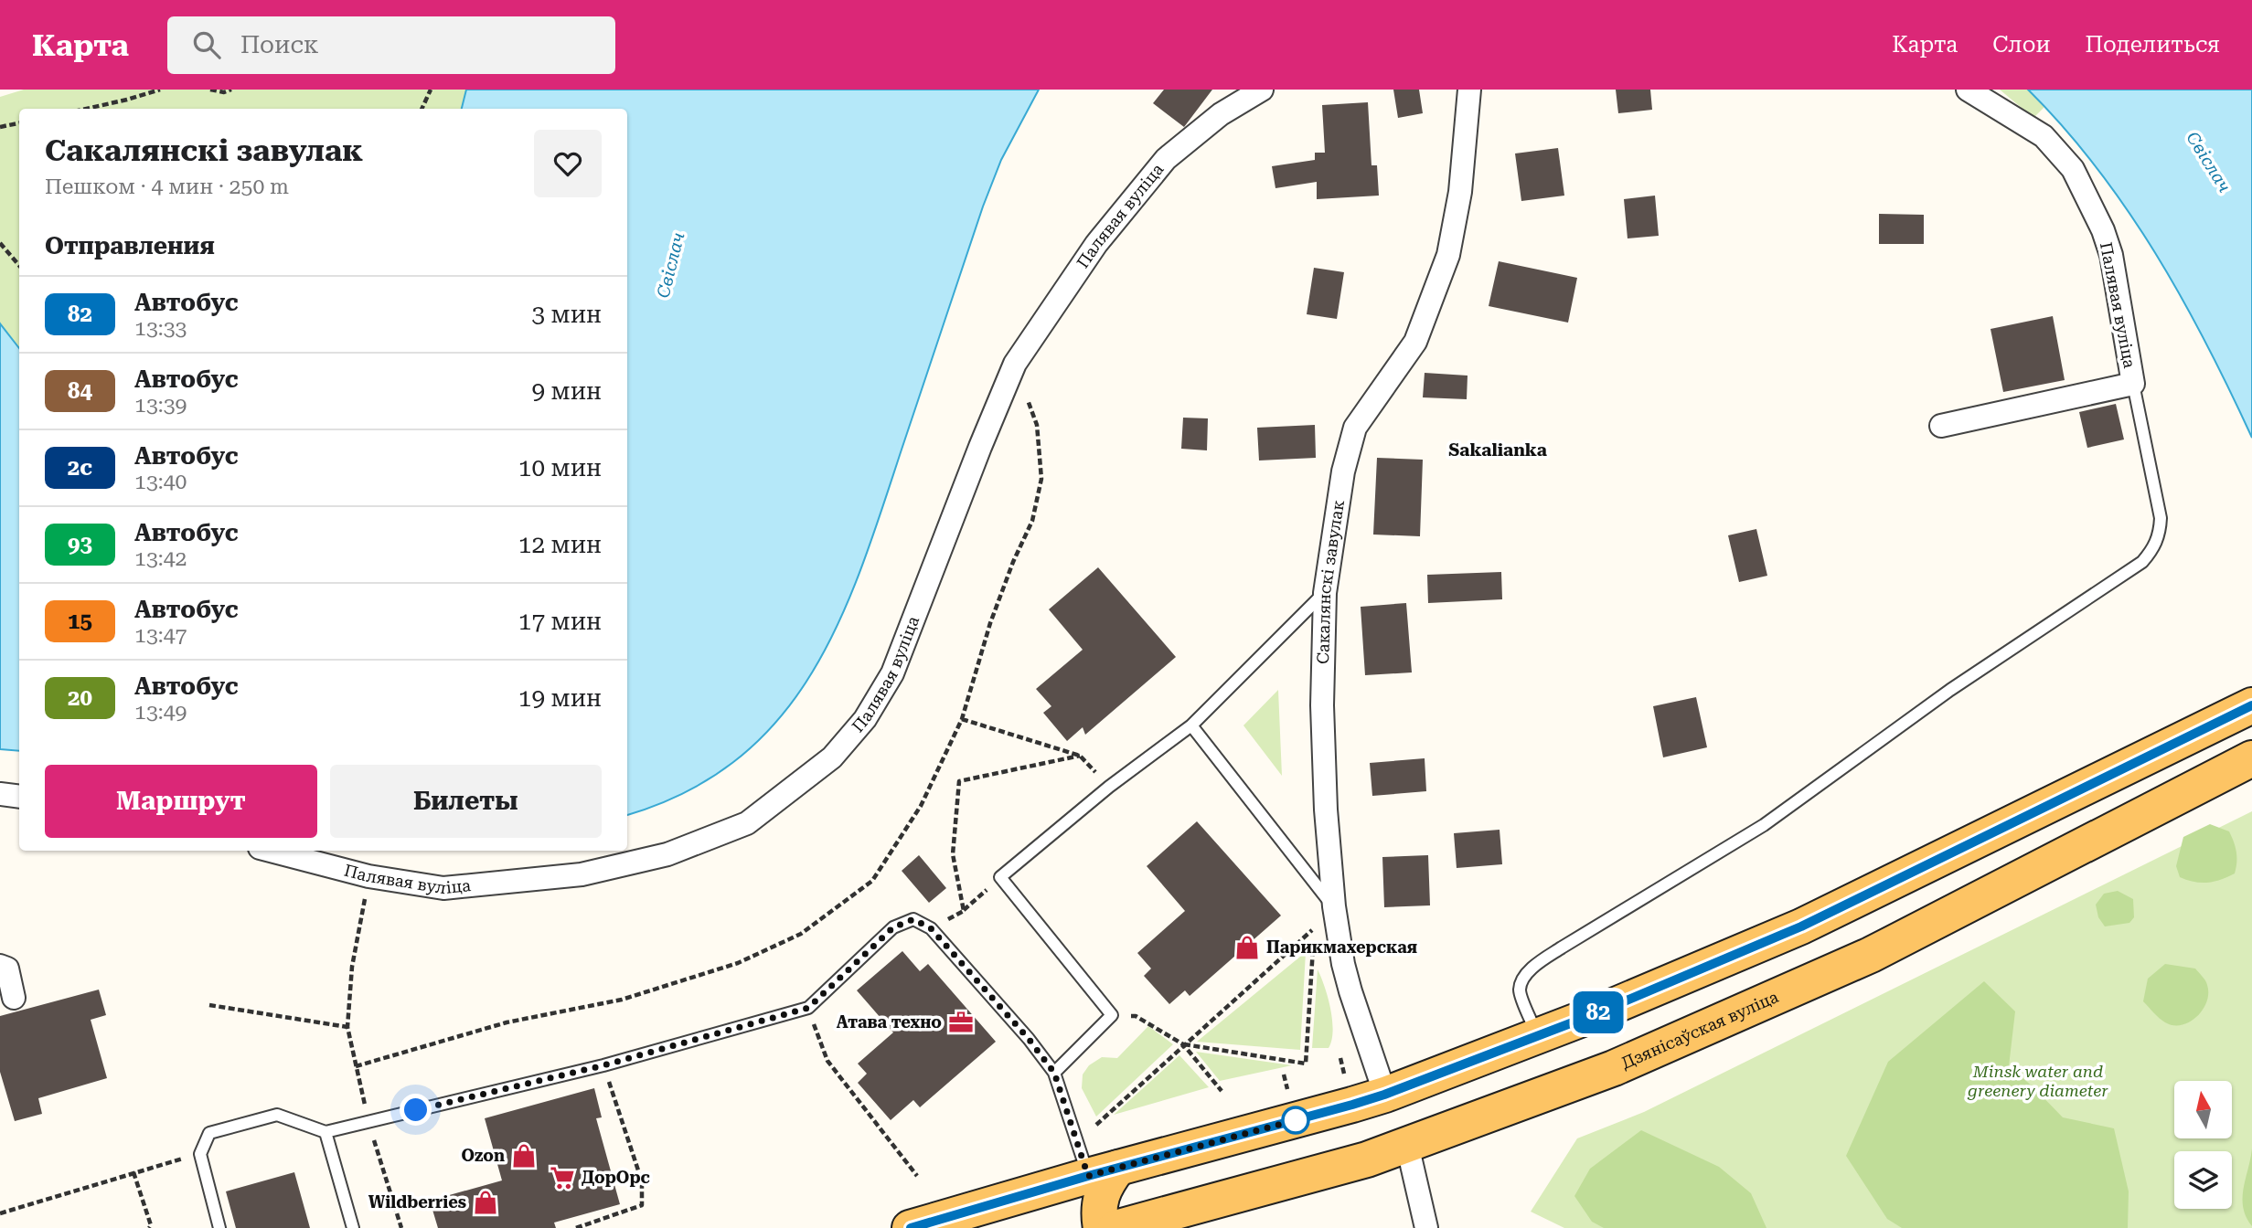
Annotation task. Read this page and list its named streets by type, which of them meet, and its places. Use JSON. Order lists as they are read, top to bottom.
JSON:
{
  "streets": {
    "main road": ["Дзянісаўская вуліца"],
    "street": ["Палявая вуліца", "Сакалянскі завулак"]
  },
  "districts": ["Sakalianka"],
  "water": ["Свіслач"],
  "parks": ["Minsk water and greenery diameter"],
  "places": {
    "shop": ["Парикмахерская", "Ozon", "Wildberries"],
    "office": ["Атава техно"],
    "supermarket": ["ДорОрс"]
  },
  "lines": ["bus line 82"],
  "north": "top",
  "page": {
    "header": "Карта",
    "search": "Поиск",
    "nav": ["Карта", "Слои", "Поделиться"],
    "on_map": "82",
    "heading": [
      ["Сакалянскі завулак", "Пешком · 4 мин · 250 m"],
      "Отправления"
    ],
    "list": [
      {
        "mark": "82",
        "name": "Автобус",
        "note": "13:33",
        "value": "3 мин"
      },
      {
        "mark": "84",
        "name": "Автобус",
        "note": "13:39",
        "value": "9 мин"
      },
      {
        "mark": "2с",
        "name": "Автобус",
        "note": "13:40",
        "value": "10 мин"
      },
      {
        "mark": "93",
        "name": "Автобус",
        "note": "13:42",
        "value": "12 мин"
      },
      {
        "mark": "15",
        "name": "Автобус",
        "note": "13:47",
        "value": "17 мин"
      },
      {
        "mark": "20",
        "name": "Автобус",
        "note": "13:49",
        "value": "19 мин"
      }
    ],
    "buttons": ["Маршрут", "Билеты"]
  }
}
